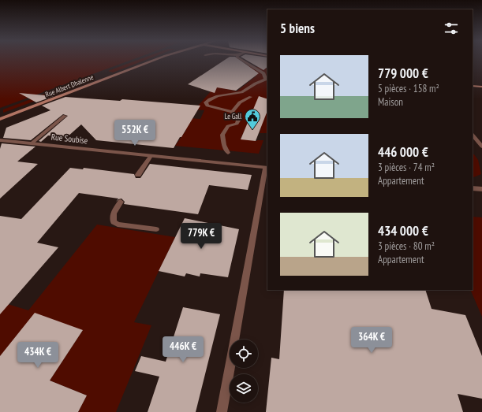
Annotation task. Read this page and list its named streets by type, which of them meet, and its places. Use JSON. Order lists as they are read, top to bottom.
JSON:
{
  "streets": {
    "main road": ["Rue Albert Dhalenne"],
    "street": ["Rue Soubise"]
  },
  "places": {
    "public building": ["Le Gall"]
  },
  "page": {
    "heading": "5 biens",
    "list": [
      {
        "name": "779 000 €",
        "note": "5 pièces · 158 m² · Maison"
      },
      {
        "name": "446 000 €",
        "note": "3 pièces · 74 m² · Appartement"
      },
      {
        "name": "434 000 €",
        "note": "3 pièces · 80 m² · Appartement"
      }
    ],
    "price": [
      "552K €",
      "779K €",
      "364K €",
      "446K €",
      "434K €"
    ]
  }
}
